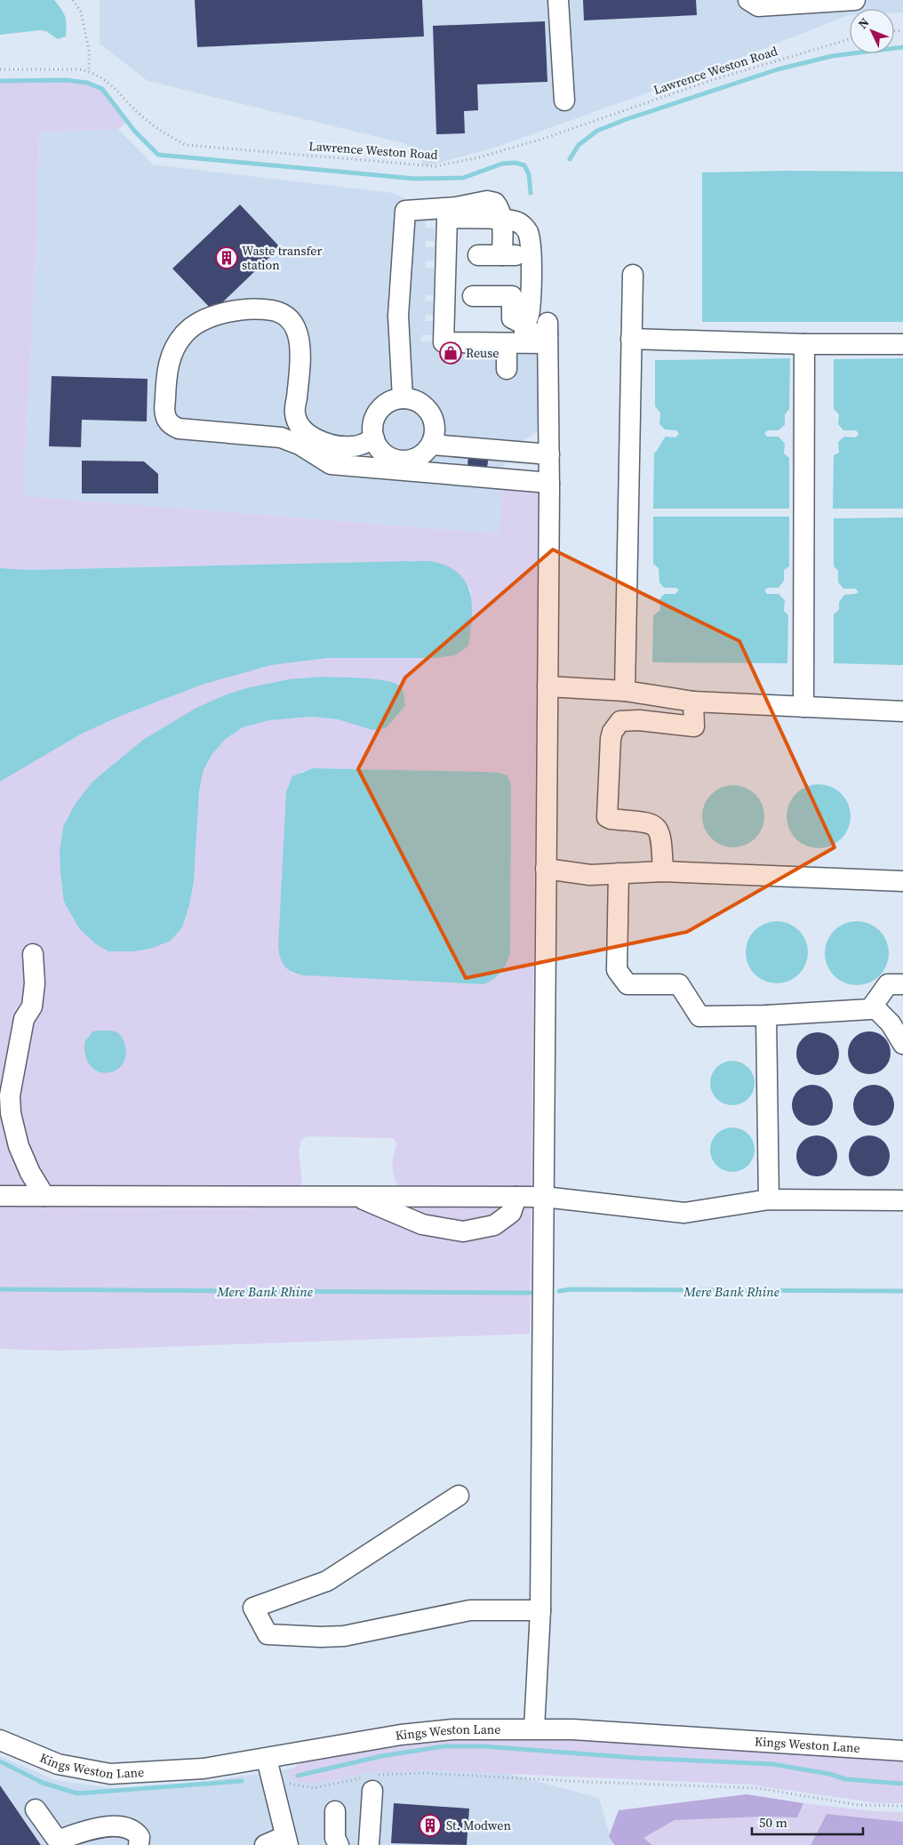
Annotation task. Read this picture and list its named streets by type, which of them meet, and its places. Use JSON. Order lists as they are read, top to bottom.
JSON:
{
  "streets": {
    "street": ["Kings Weston Lane"],
    "path": ["Lawrence Weston Road"]
  },
  "water": ["Mere Bank Rhine"],
  "places": {
    "building": ["Waste transfer station", "St. Modwen"],
    "shop": ["Reuse"]
  },
  "scale_bar": "50 m",
  "north": "top left"
}
